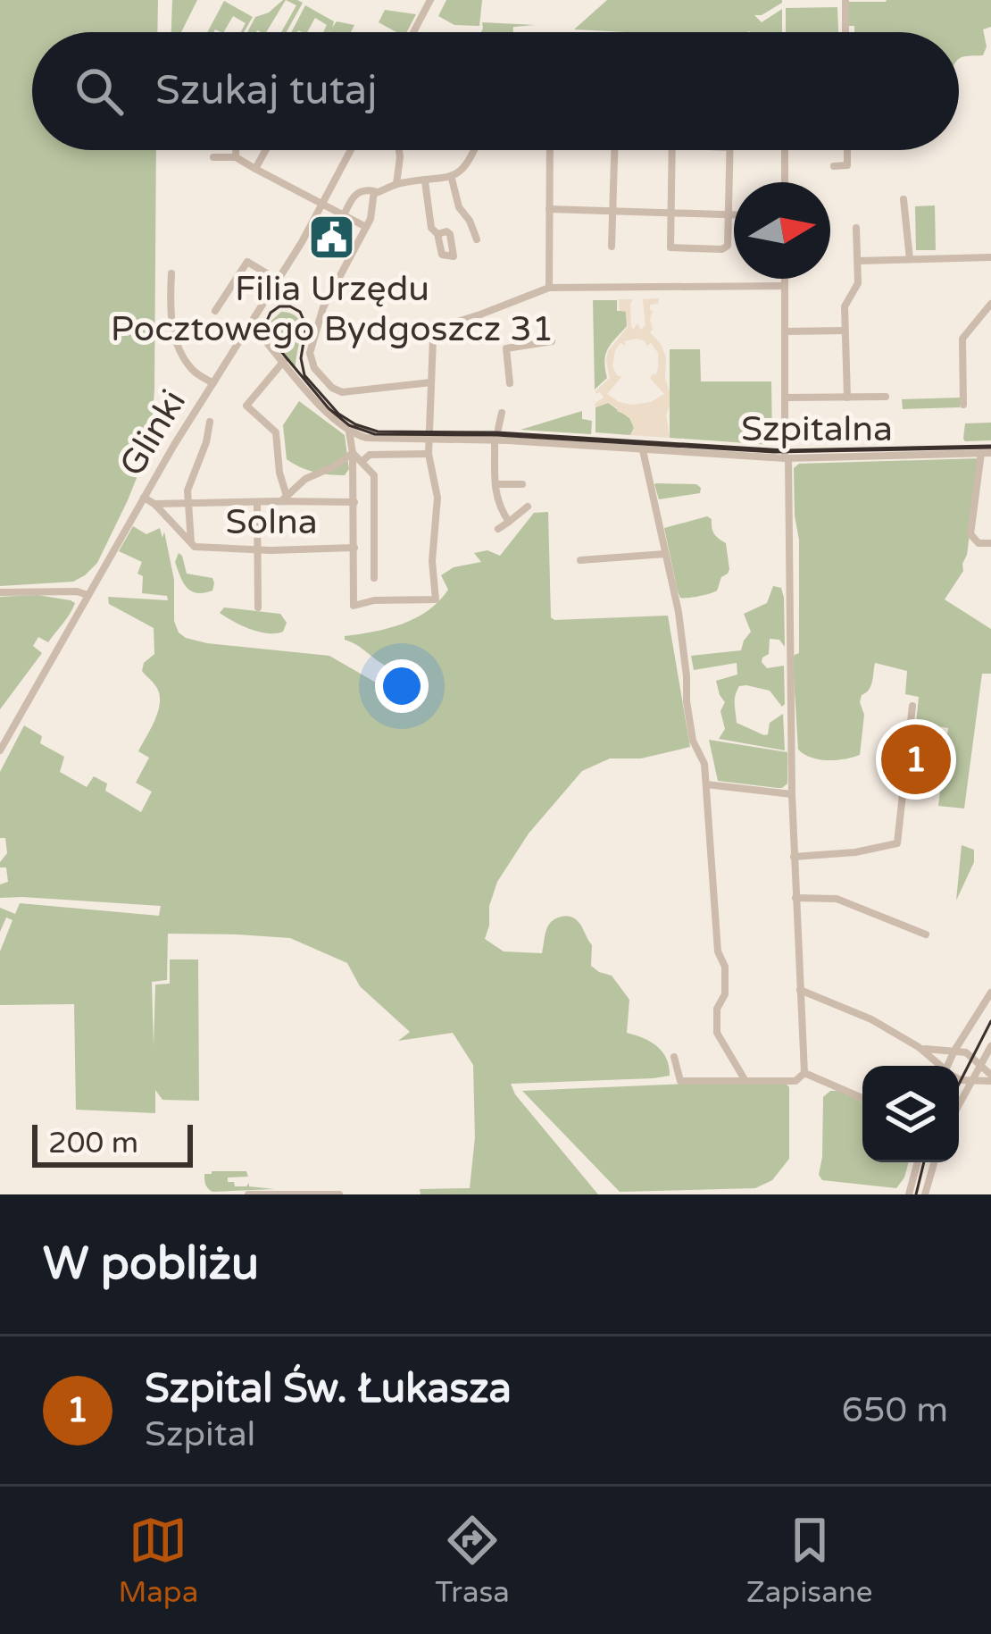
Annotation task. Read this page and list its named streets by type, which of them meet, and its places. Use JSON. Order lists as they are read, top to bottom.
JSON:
{
  "streets": {
    "street": ["Szpitalna", "Glinki", "Solna"]
  },
  "crossings": [
    ["Szpitalna", "Solna"],
    ["Glinki", "Solna"]
  ],
  "places": {
    "public building": ["Filia Urzędu Pocztowego Bydgoszcz 31"]
  },
  "scale_bar": "200 m",
  "north": "right",
  "page": {
    "search": "Szukaj tutaj",
    "pins": "1",
    "scale": "200 m",
    "heading": "W pobliżu",
    "list": [
      {
        "mark": "1",
        "name": "Szpital Św. Łukasza",
        "note": "Szpital",
        "value": "650 m"
      }
    ],
    "nav": ["Mapa", "Trasa", "Zapisane"]
  }
}
